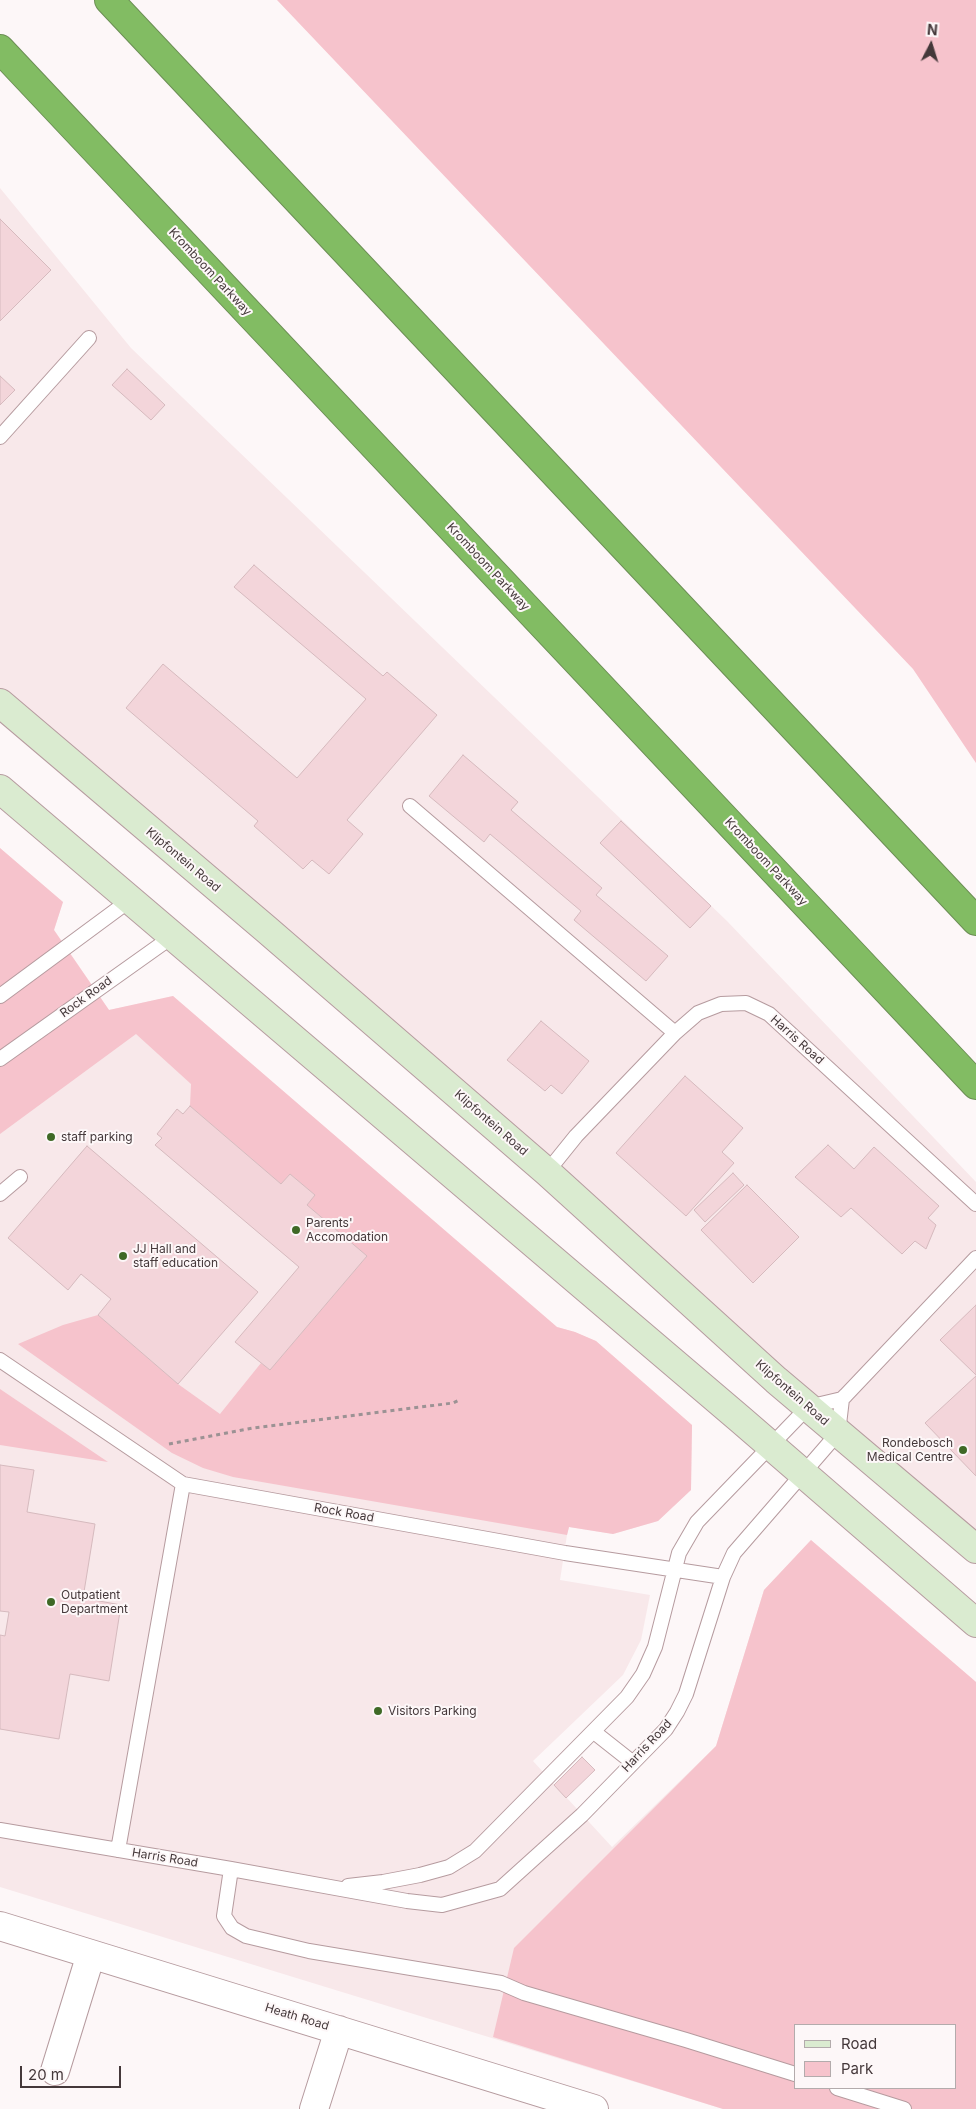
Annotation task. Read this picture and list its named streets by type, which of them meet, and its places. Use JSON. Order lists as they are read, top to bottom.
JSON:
{
  "streets": {
    "highway": ["Kromboom Parkway"],
    "main road": ["Klipfontein Road"],
    "street": ["Heath Road"],
    "lane": ["Rock Road", "Harris Road"]
  },
  "crossings": [
    ["Klipfontein Road", "Harris Road"],
    ["Rock Road", "Harris Road"]
  ],
  "places": [
    "staff parking",
    "Parents' Accomodation",
    "JJ Hall and staff education",
    "Rondebosch Medical Centre",
    "Outpatient Department",
    "Visitors Parking"
  ],
  "legend": ["Road", "Park"],
  "scale_bar": "20 m",
  "north": "top"
}
